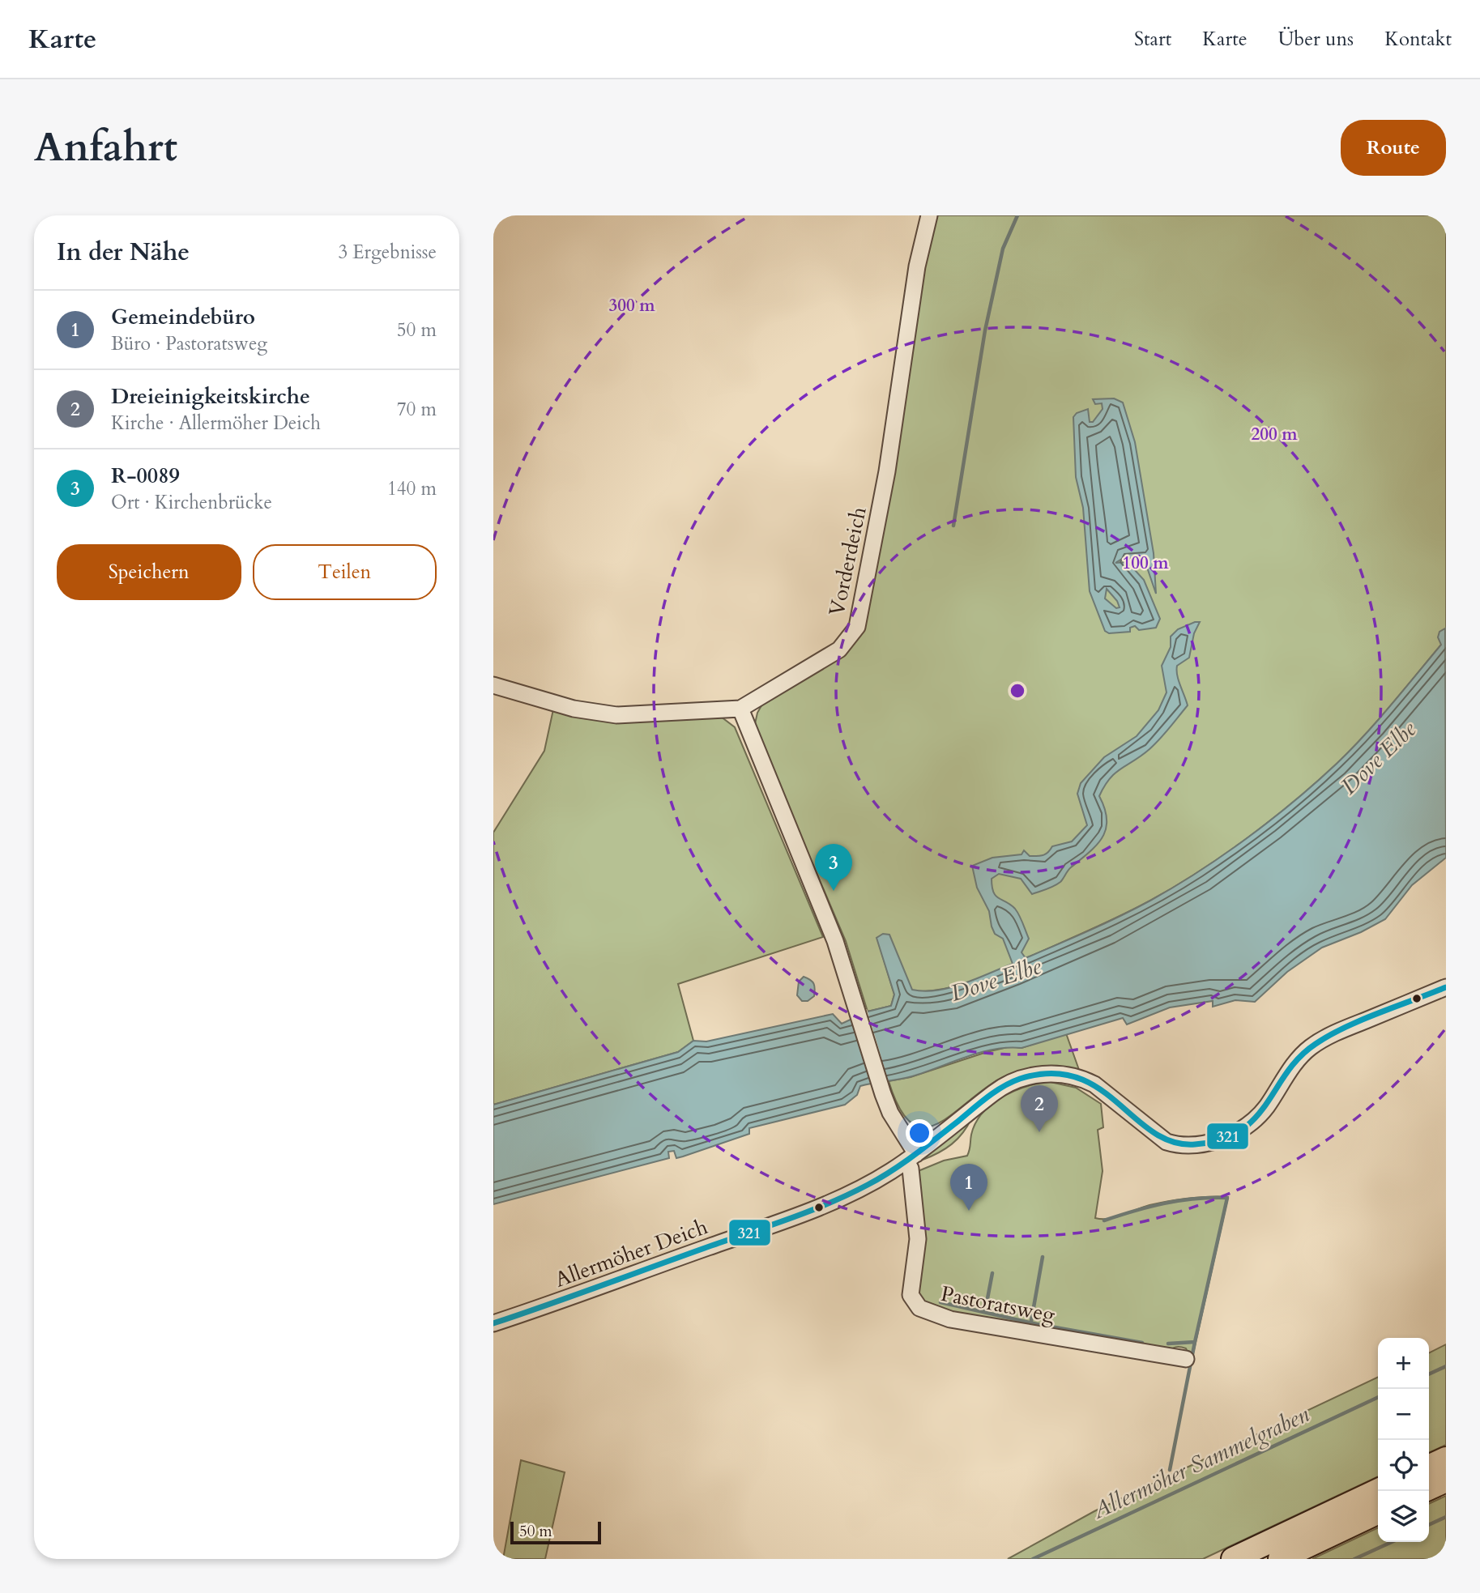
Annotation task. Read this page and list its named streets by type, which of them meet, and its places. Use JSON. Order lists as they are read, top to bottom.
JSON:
{
  "streets": {
    "street": ["Vorderdeich", "Allermöher Deich", "Pastoratsweg"]
  },
  "crossings": [
    ["Vorderdeich", "Pastoratsweg"],
    ["Allermöher Deich", "Pastoratsweg"]
  ],
  "water": ["Dove Elbe", "Allermöher Sammelgraben"],
  "lines": ["transit line 321"],
  "scale_bar": "50 m",
  "page": {
    "header": "Karte",
    "nav": [
      "Start",
      "Karte",
      "Über uns",
      "Kontakt"
    ],
    "buttons": [
      "Route",
      ["Speichern", "Teilen"]
    ],
    "title": "Anfahrt",
    "heading": ["In der Nähe", "3 Ergebnisse"],
    "list": [
      {
        "mark": "1",
        "name": "Gemeindebüro",
        "note": "Büro · Pastoratsweg",
        "value": "50 m"
      },
      {
        "mark": "2",
        "name": "Dreieinigkeitskirche",
        "note": "Kirche · Allermöher Deich",
        "value": "70 m"
      },
      {
        "mark": "3",
        "name": "R-0089",
        "note": "Ort · Kirchenbrücke",
        "value": "140 m"
      }
    ],
    "pins": ["3", "2", "1"],
    "map_buttons": ["+", "−"],
    "scale": "50 m"
  },
  "rings": ["300 m", "200 m", "100 m"]
}
